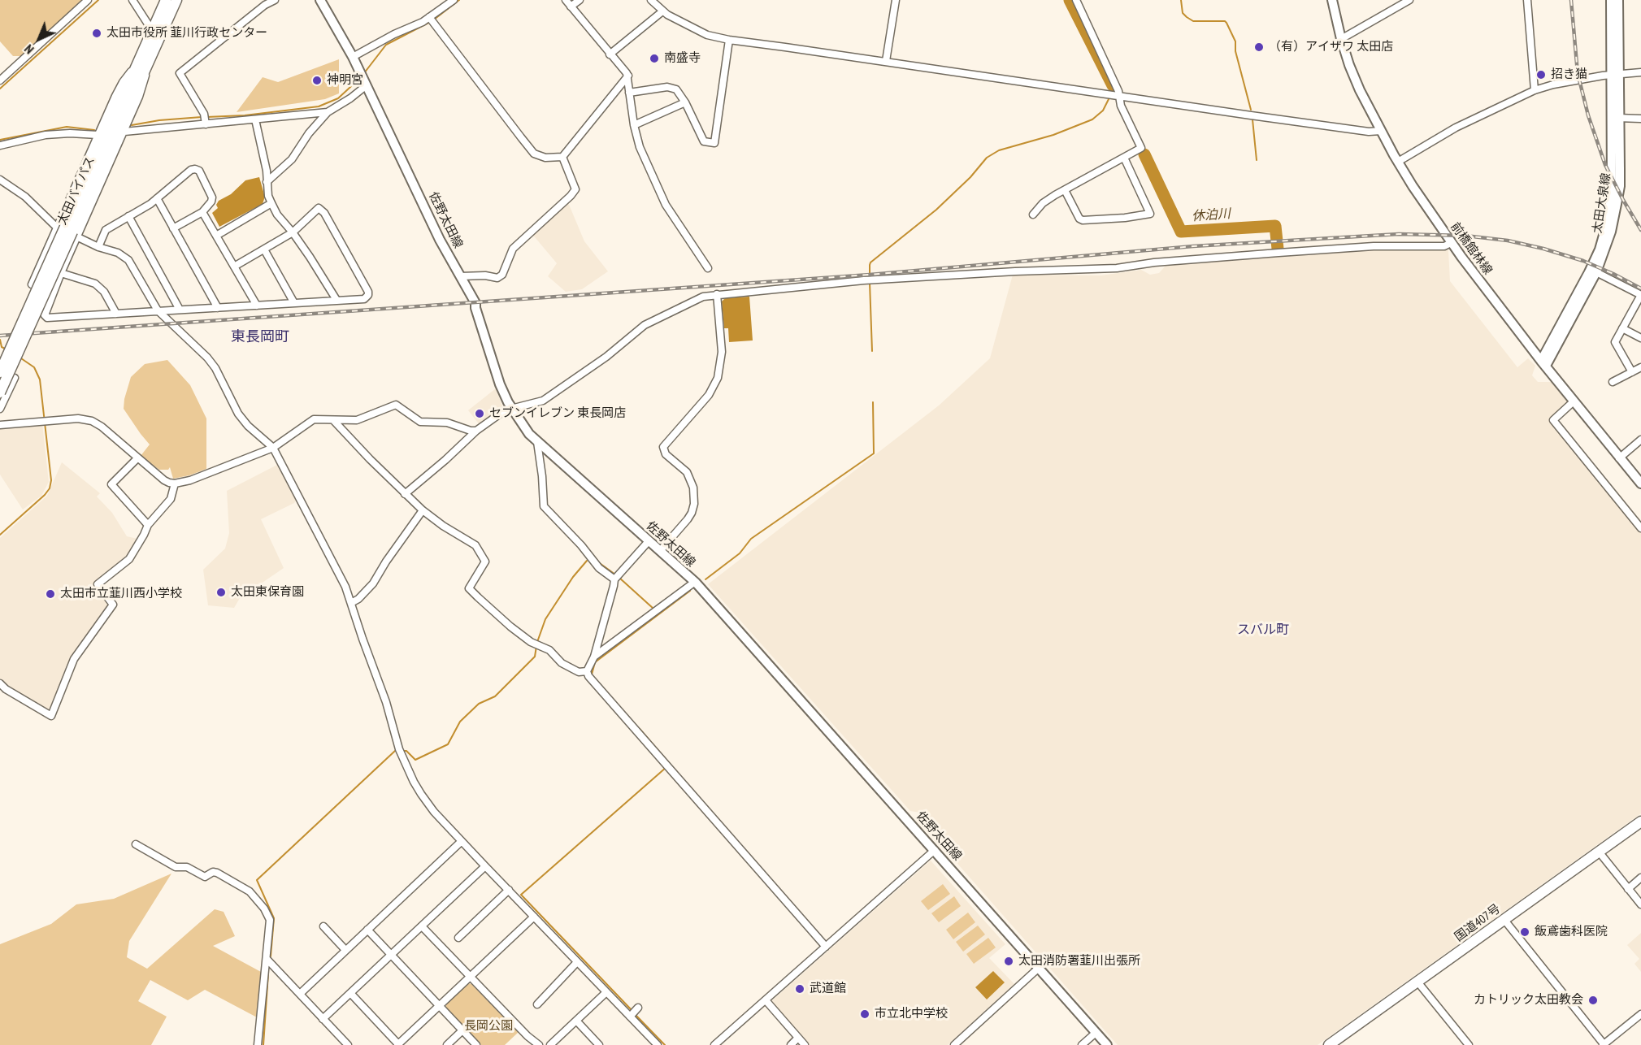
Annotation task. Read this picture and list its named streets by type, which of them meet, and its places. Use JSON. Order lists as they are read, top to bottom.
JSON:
{
  "streets": {
    "highway": ["太田バイパス", "国道407号"],
    "main road": ["太田大泉線", "佐野太田線", "前橋館林線"]
  },
  "crossings": [
    ["太田大泉線", "前橋館林線"]
  ],
  "districts": ["東長岡町", "スバル町"],
  "water": ["休泊川"],
  "parks": ["長岡公園"],
  "places": [
    "太田市役所 韮川行政センター",
    "（有）アイザワ 太田店",
    "南盛寺",
    "招き猫",
    "神明宮",
    "セブンイレブン 東長岡店",
    "太田東保育園",
    "太田市立韮川西小学校",
    "飯鳶歯科医院",
    "太田消防署韮川出張所",
    "武道館",
    "カトリック太田教会",
    "市立北中学校"
  ],
  "north": "bottom left"
}
